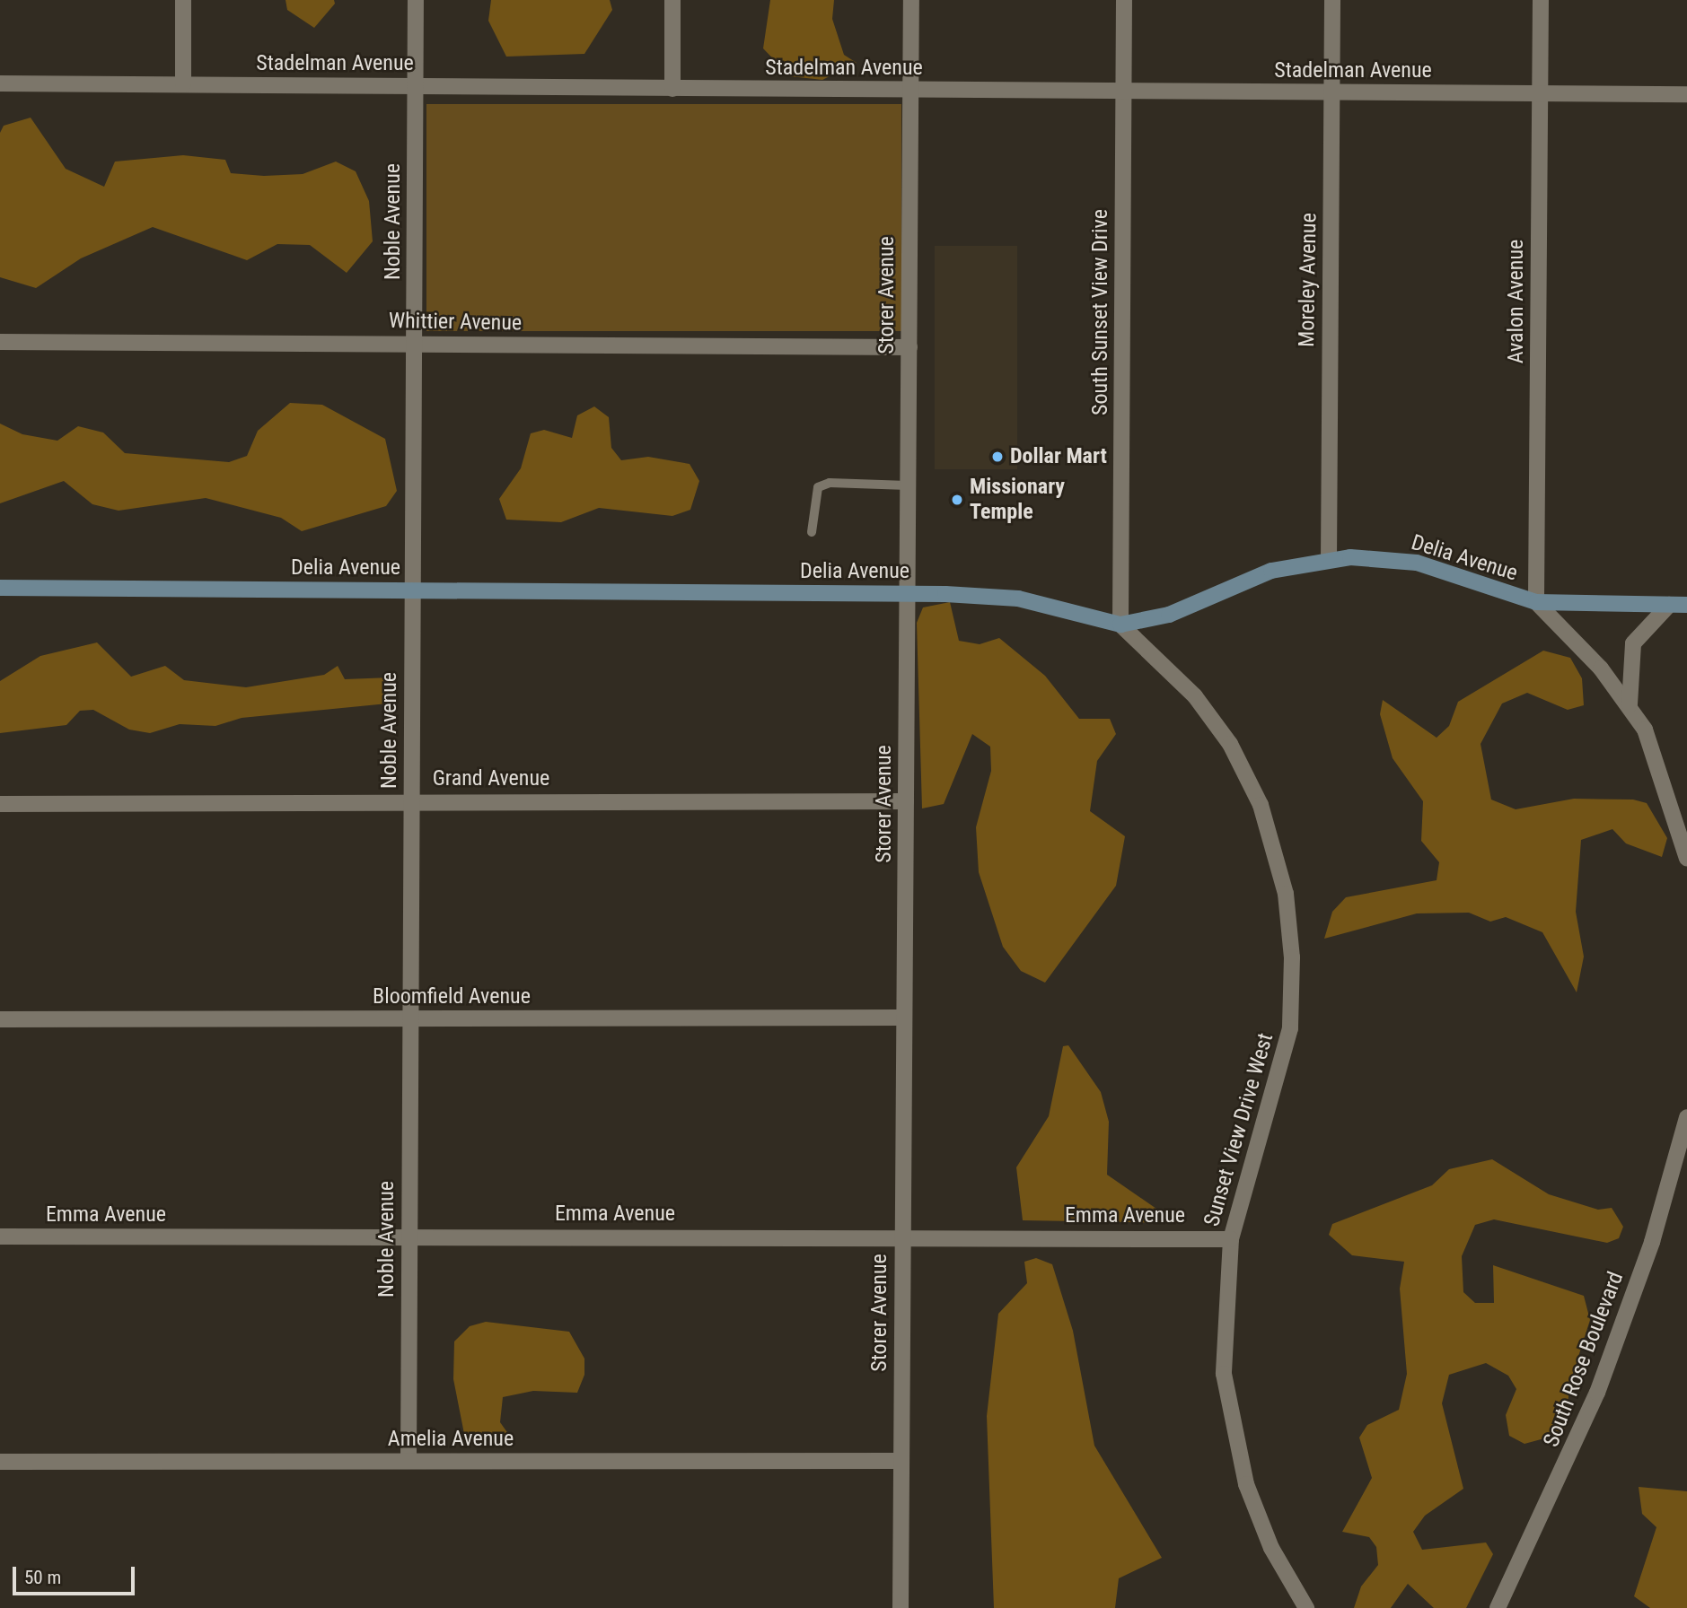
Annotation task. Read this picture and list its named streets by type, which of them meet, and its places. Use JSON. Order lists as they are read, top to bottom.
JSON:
{
  "streets": {
    "street": [
      "Stadelman Avenue",
      "Noble Avenue",
      "Moreley Avenue",
      "Storer Avenue",
      "Avalon Avenue",
      "South Sunset View Drive",
      "Whittier Avenue",
      "Delia Avenue",
      "Grand Avenue",
      "Bloomfield Avenue",
      "Sunset View Drive West",
      "Emma Avenue",
      "South Rose Boulevard",
      "Amelia Avenue"
    ]
  },
  "crossings": [
    ["Stadelman Avenue", "Noble Avenue"],
    ["Stadelman Avenue", "Moreley Avenue"],
    ["Stadelman Avenue", "Storer Avenue"],
    ["Stadelman Avenue", "Avalon Avenue"],
    ["Stadelman Avenue", "South Sunset View Drive"],
    ["Noble Avenue", "Whittier Avenue"],
    ["Noble Avenue", "Delia Avenue"],
    ["Noble Avenue", "Grand Avenue"],
    ["Noble Avenue", "Bloomfield Avenue"],
    ["Noble Avenue", "Emma Avenue"],
    ["Noble Avenue", "Amelia Avenue"],
    ["Moreley Avenue", "Delia Avenue"],
    ["Storer Avenue", "Whittier Avenue"],
    ["Storer Avenue", "Delia Avenue"],
    ["Storer Avenue", "Grand Avenue"],
    ["Storer Avenue", "Bloomfield Avenue"],
    ["Storer Avenue", "Emma Avenue"],
    ["Storer Avenue", "Amelia Avenue"],
    ["Avalon Avenue", "Delia Avenue"],
    ["South Sunset View Drive", "Delia Avenue"],
    ["South Sunset View Drive", "Sunset View Drive West"],
    ["Delia Avenue", "Sunset View Drive West"],
    ["Sunset View Drive West", "Emma Avenue"]
  ],
  "places": ["Dollar Mart", "Missionary Temple"],
  "scale_bar": "50 m"
}
